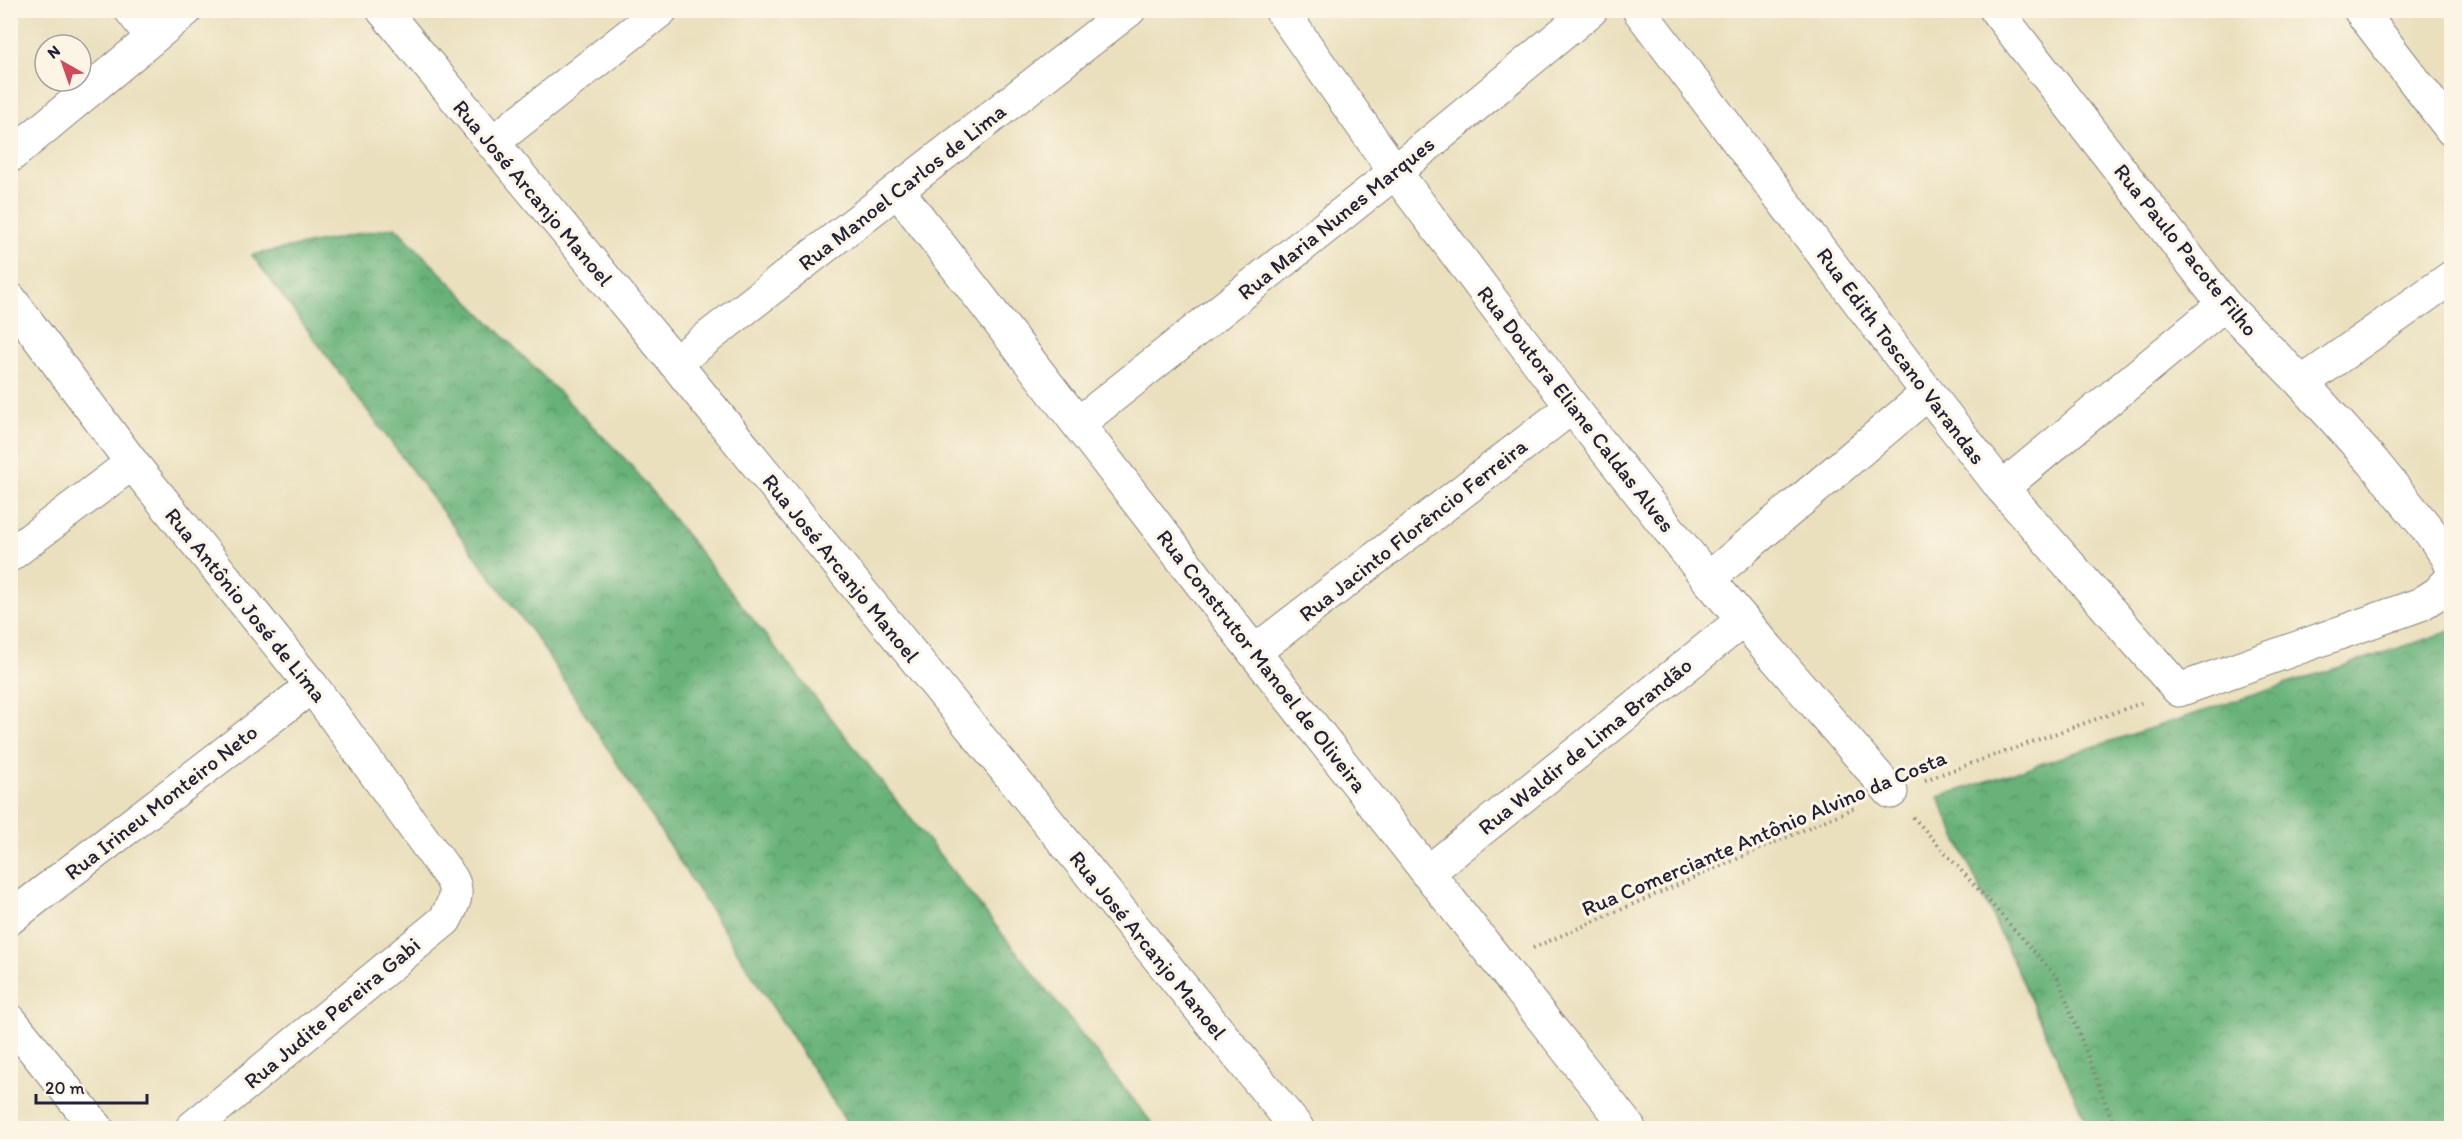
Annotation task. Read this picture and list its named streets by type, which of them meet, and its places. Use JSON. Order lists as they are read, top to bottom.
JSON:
{
  "streets": {
    "street": [
      "Rua Manoel Carlos de Lima",
      "Rua José Arcanjo Manoel",
      "Rua Maria Nunes Marques",
      "Rua Paulo Pacote Filho",
      "Rua Edith Toscano Varandas",
      "Rua Doutora Eliane Caldas Alves",
      "Rua Jacinto Florêncio Ferreira",
      "Rua Antônio José de Lima",
      "Rua Construtor Manoel de Oliveira",
      "Rua Waldir de Lima Brandão",
      "Rua Irineu Monteiro Neto",
      "Rua Judite Pereira Gabi"
    ],
    "path": ["Rua Comerciante Antônio Alvino da Costa"]
  },
  "crossings": [
    ["Rua Manoel Carlos de Lima", "Rua José Arcanjo Manoel"],
    ["Rua Manoel Carlos de Lima", "Rua Construtor Manoel de Oliveira"],
    ["Rua Maria Nunes Marques", "Rua Doutora Eliane Caldas Alves"],
    ["Rua Maria Nunes Marques", "Rua Construtor Manoel de Oliveira"],
    ["Rua Edith Toscano Varandas", "Rua Comerciante Antônio Alvino da Costa"],
    ["Rua Doutora Eliane Caldas Alves", "Rua Jacinto Florêncio Ferreira"],
    ["Rua Doutora Eliane Caldas Alves", "Rua Waldir de Lima Brandão"],
    ["Rua Doutora Eliane Caldas Alves", "Rua Comerciante Antônio Alvino da Costa"],
    ["Rua Jacinto Florêncio Ferreira", "Rua Construtor Manoel de Oliveira"],
    ["Rua Antônio José de Lima", "Rua Irineu Monteiro Neto"],
    ["Rua Antônio José de Lima", "Rua Judite Pereira Gabi"],
    ["Rua Construtor Manoel de Oliveira", "Rua Waldir de Lima Brandão"],
    ["Rua Construtor Manoel de Oliveira", "Rua Comerciante Antônio Alvino da Costa"]
  ],
  "scale_bar": "20 m",
  "north": "top left"
}
